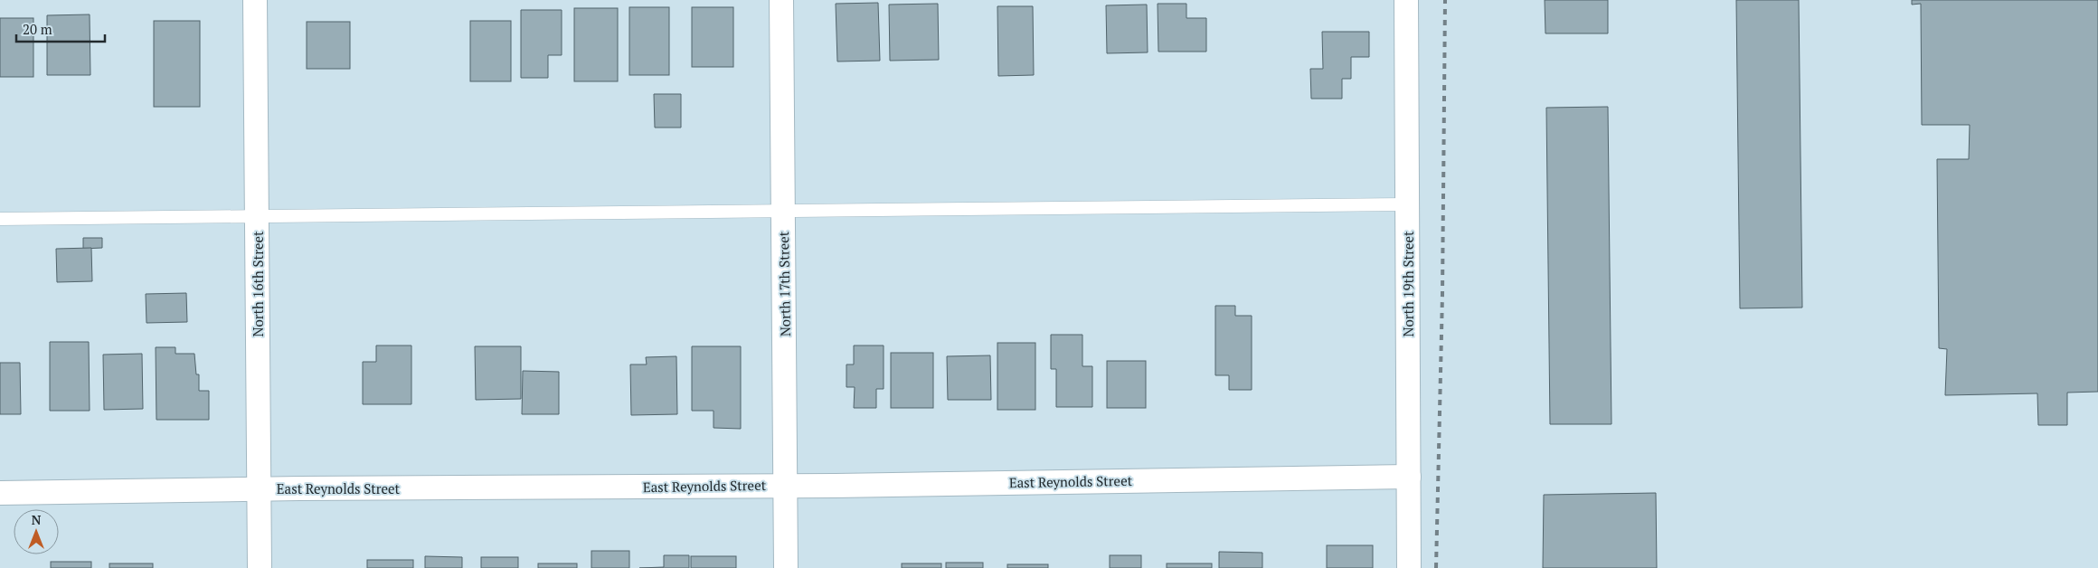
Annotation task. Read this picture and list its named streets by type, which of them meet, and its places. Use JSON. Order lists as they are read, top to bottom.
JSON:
{
  "streets": {
    "street": [
      "North 16th Street",
      "North 17th Street",
      "North 19th Street",
      "East Reynolds Street"
    ]
  },
  "crossings": [
    ["North 16th Street", "East Reynolds Street"],
    ["North 17th Street", "East Reynolds Street"],
    ["North 19th Street", "East Reynolds Street"]
  ],
  "scale_bar": "20 m",
  "north": "top"
}
